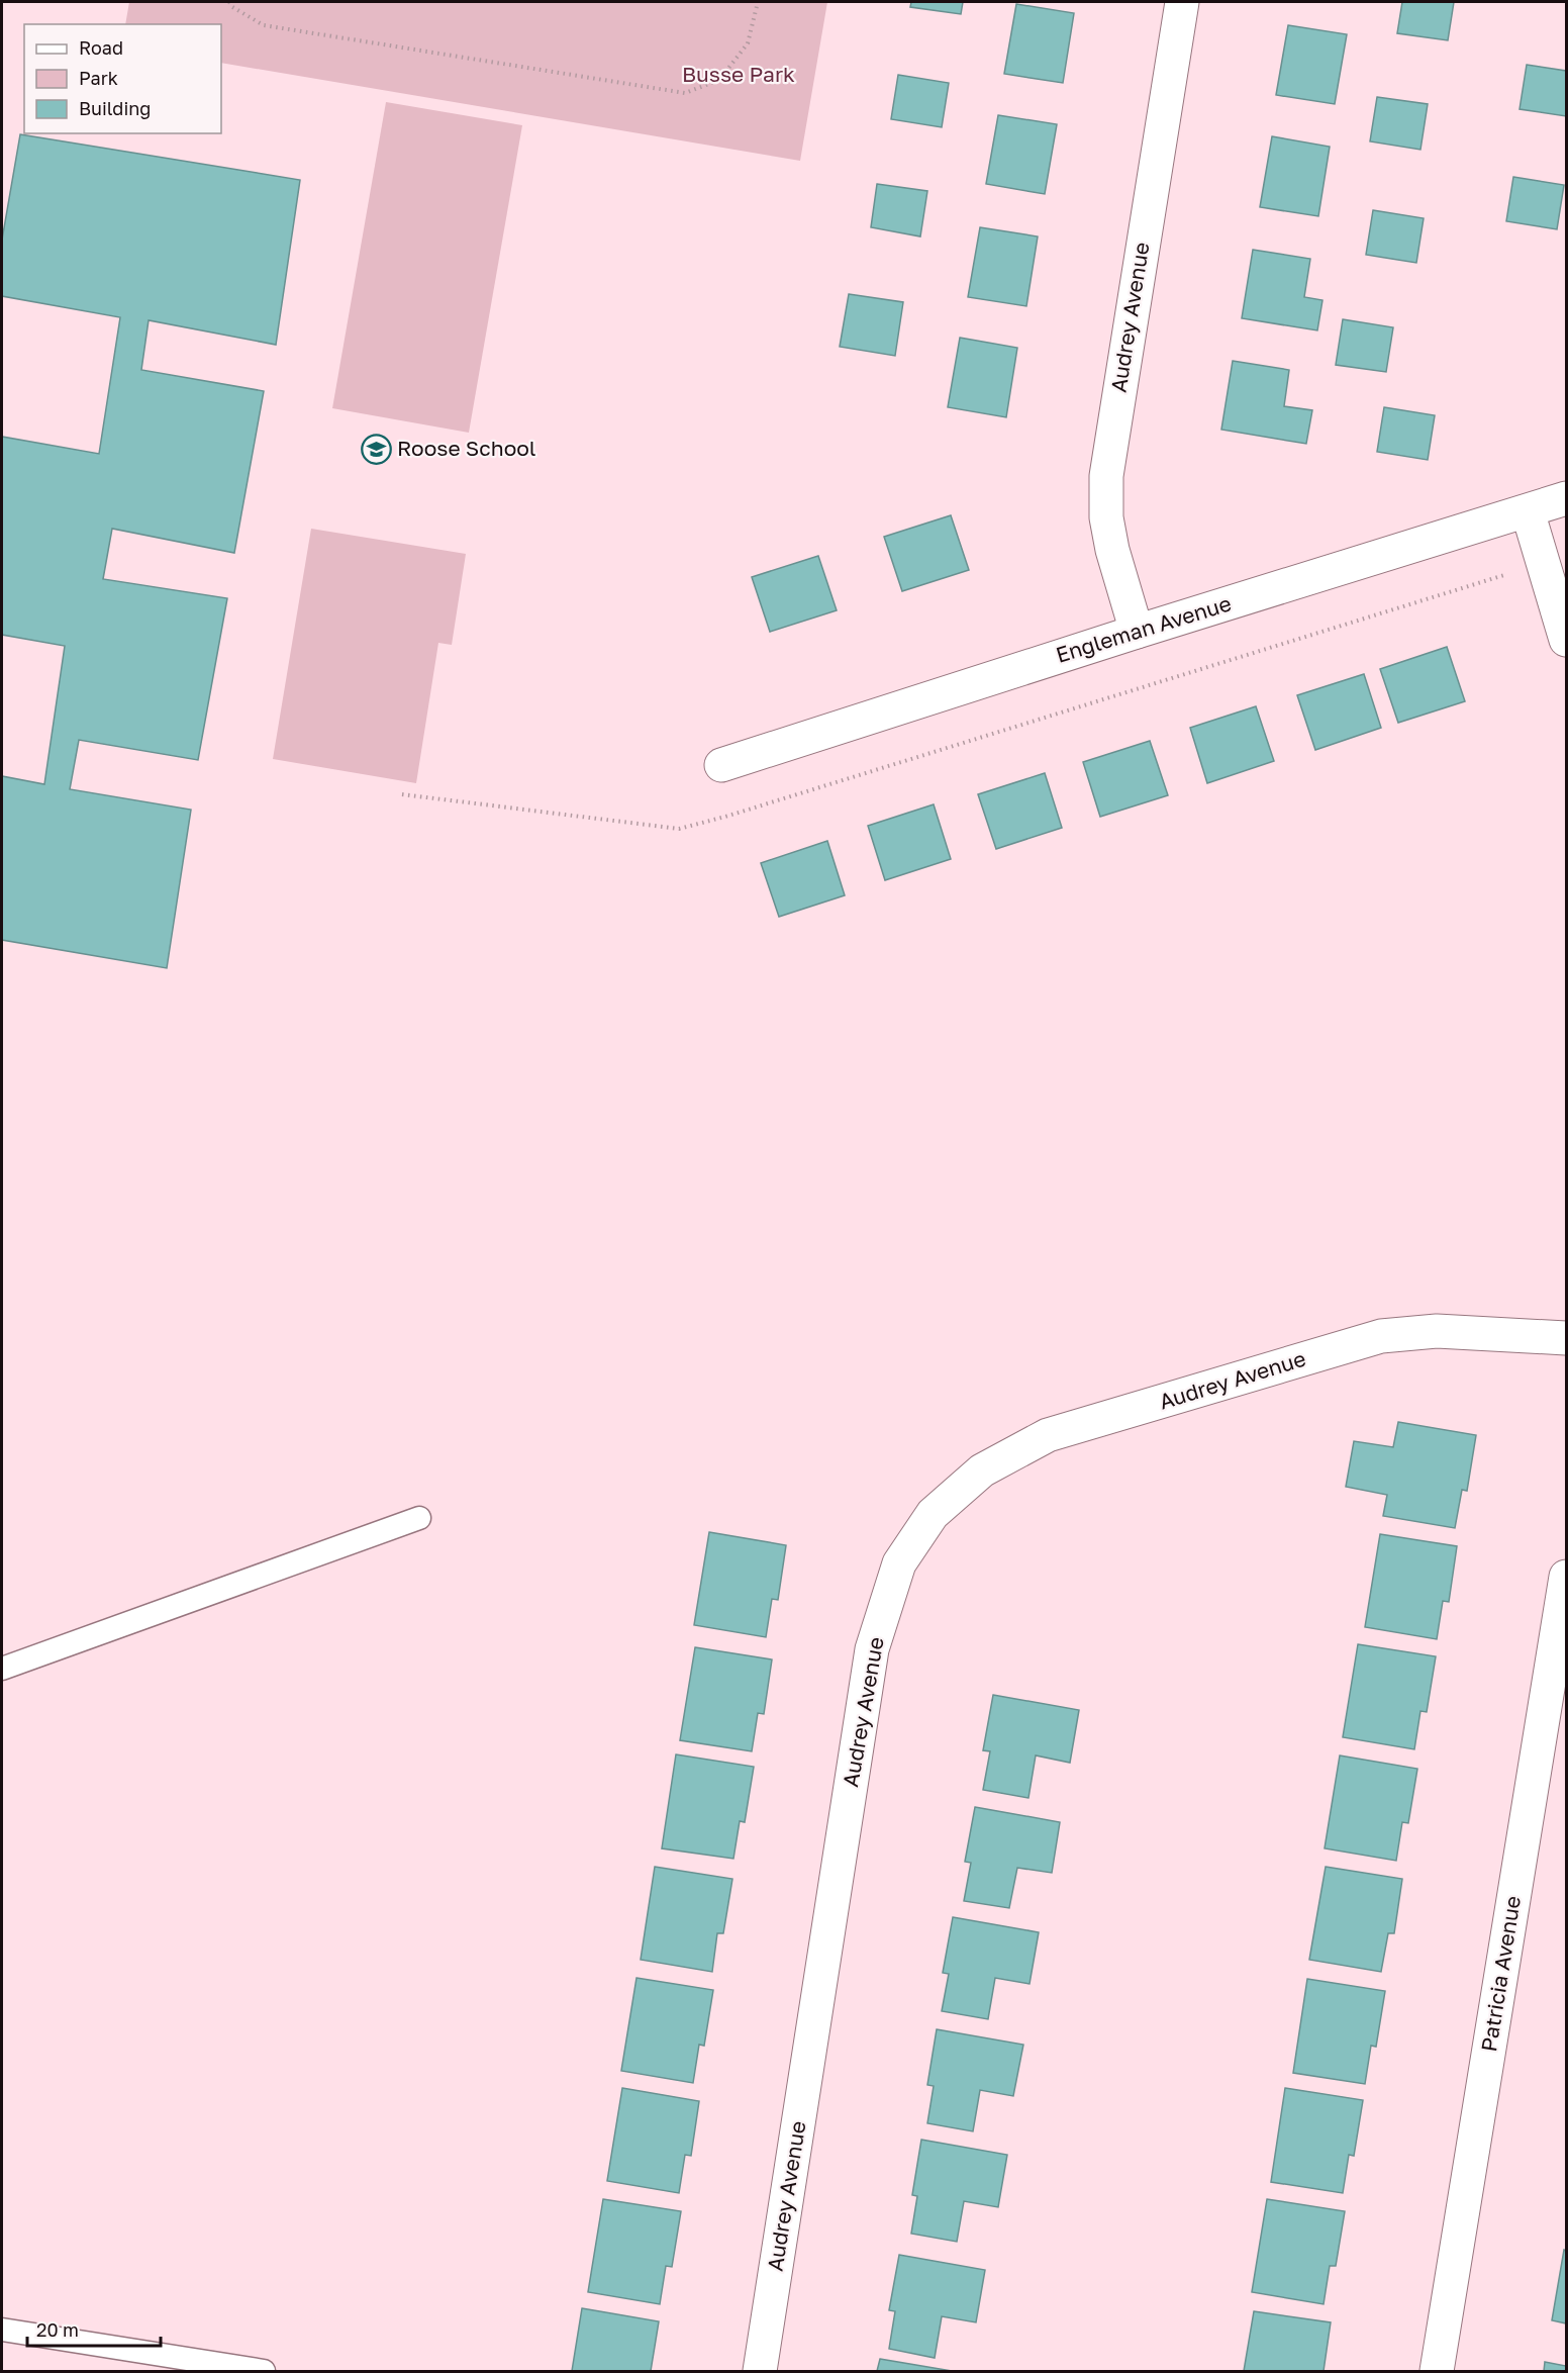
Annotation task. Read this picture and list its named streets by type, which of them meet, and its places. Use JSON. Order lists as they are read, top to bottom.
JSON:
{
  "streets": {
    "street": ["Audrey Avenue", "Engleman Avenue", "Patricia Avenue"]
  },
  "crossings": [
    ["Audrey Avenue", "Engleman Avenue"]
  ],
  "parks": ["Busse Park"],
  "places": {
    "school or university": ["Roose School"]
  },
  "legend": ["Road", "Park", "Building"],
  "scale_bar": "20 m"
}
